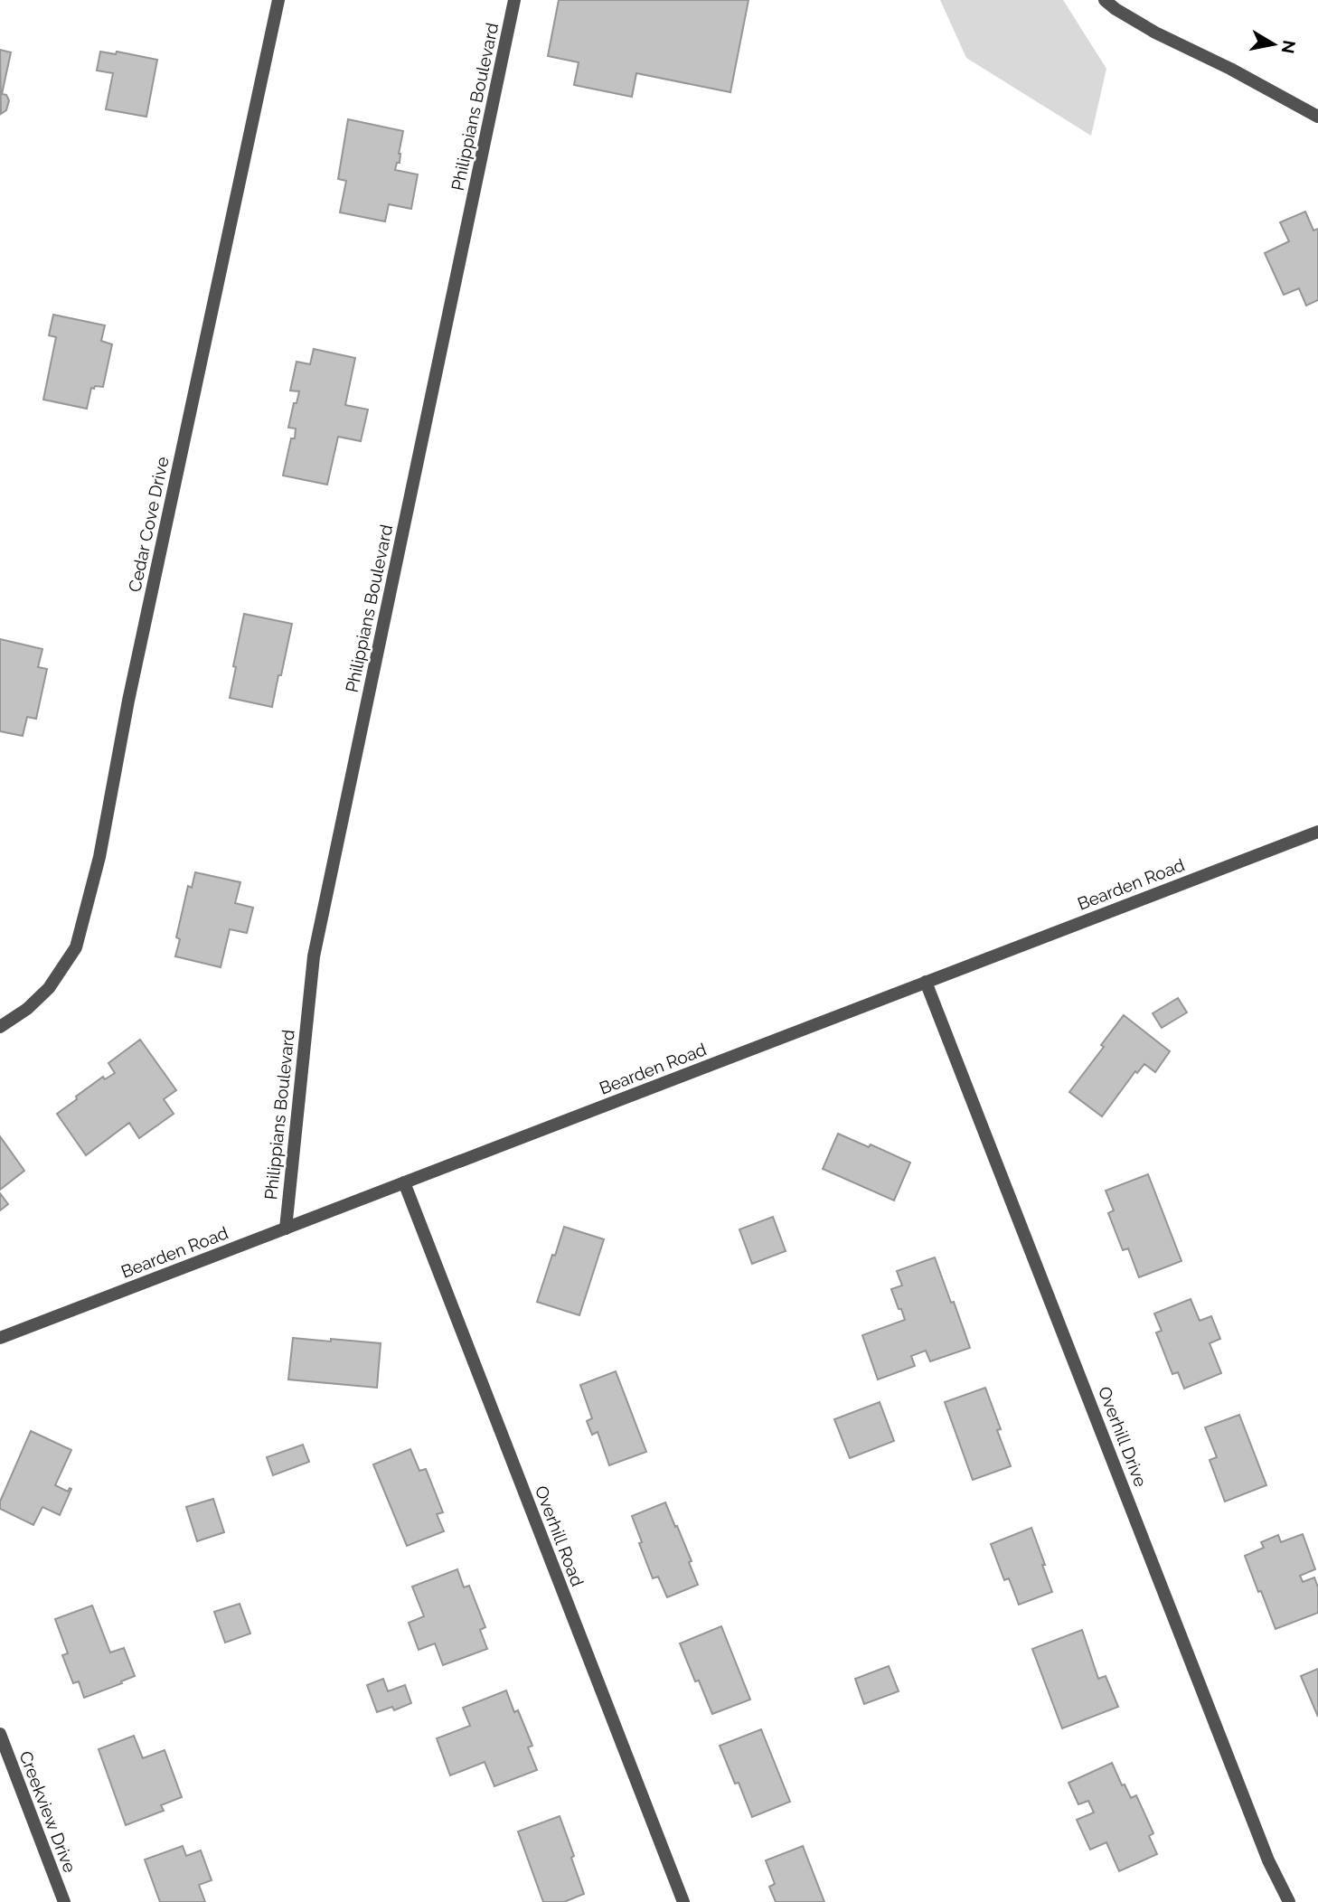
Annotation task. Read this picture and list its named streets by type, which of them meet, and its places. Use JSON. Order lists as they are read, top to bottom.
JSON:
{
  "streets": {
    "street": [
      "Philippians Boulevard",
      "Cedar Cove Drive",
      "Bearden Road",
      "Overhill Drive",
      "Overhill Road",
      "Creekview Drive"
    ]
  },
  "crossings": [
    ["Philippians Boulevard", "Bearden Road"],
    ["Bearden Road", "Overhill Drive"],
    ["Bearden Road", "Overhill Road"]
  ],
  "north": "right"
}
